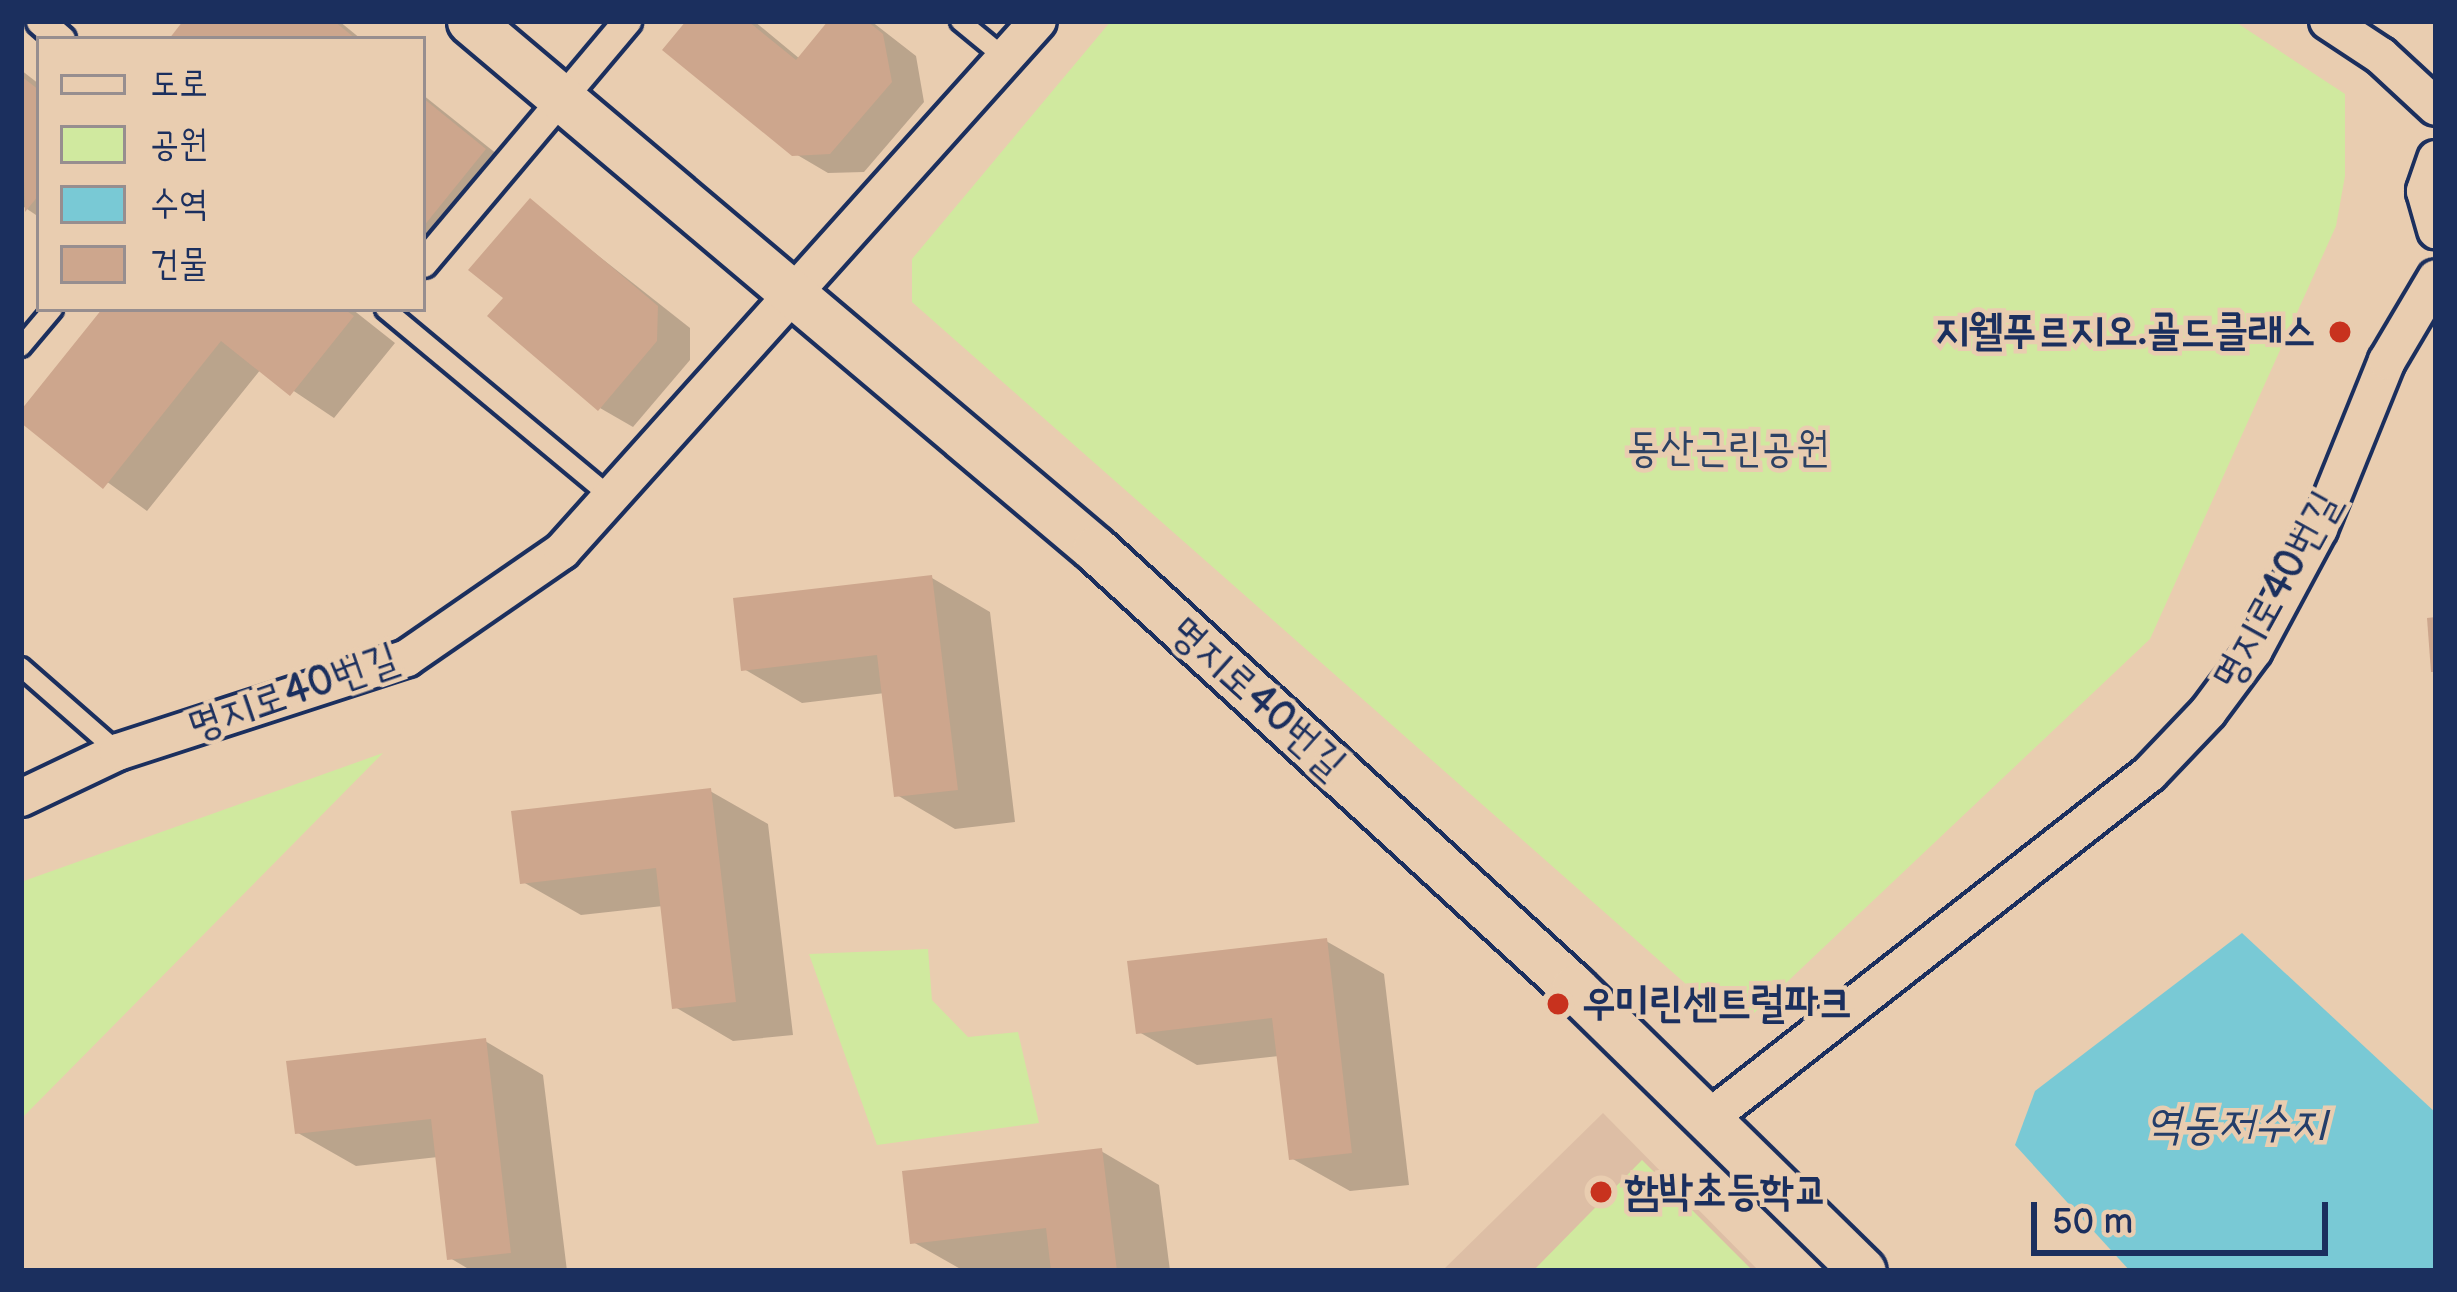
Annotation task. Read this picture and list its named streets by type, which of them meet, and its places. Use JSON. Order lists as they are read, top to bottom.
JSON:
{
  "streets": {
    "street": ["명지로40번길"]
  },
  "water": ["역동저수지"],
  "parks": ["동산근린공원"],
  "places": ["지웰푸르지오.골드클래스", "우미린센트럴파크", "함박초등학교"],
  "legend": [
    "도로",
    "공원",
    "수역",
    "건물"
  ],
  "scale_bar": "50 m"
}
